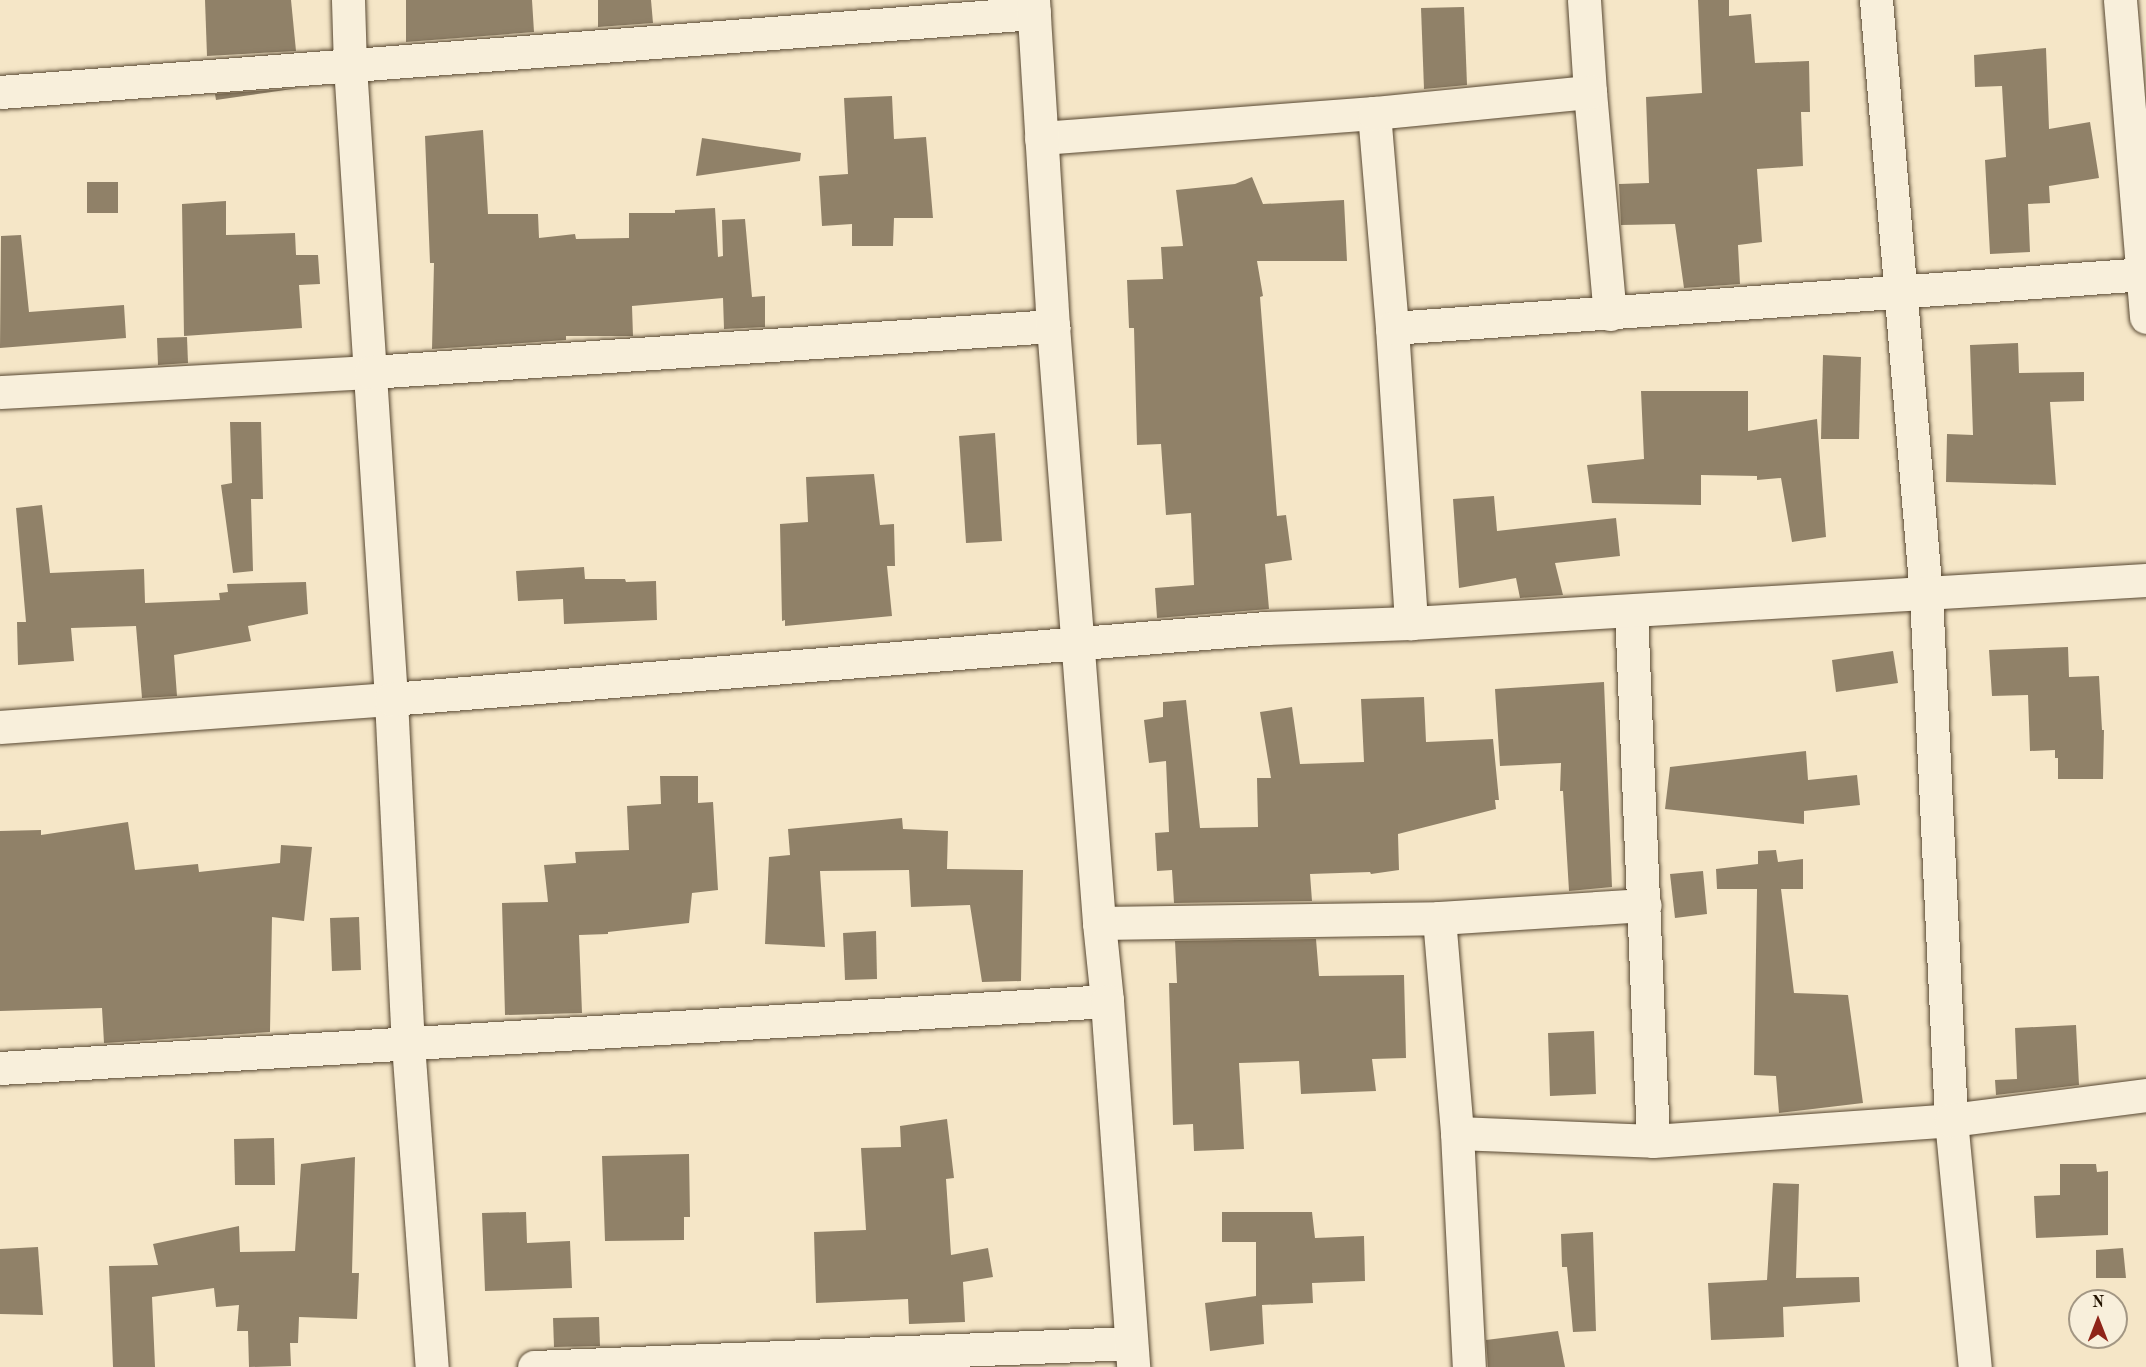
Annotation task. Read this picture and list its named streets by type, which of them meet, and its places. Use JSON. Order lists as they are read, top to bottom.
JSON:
{
  "north": "top"
}
